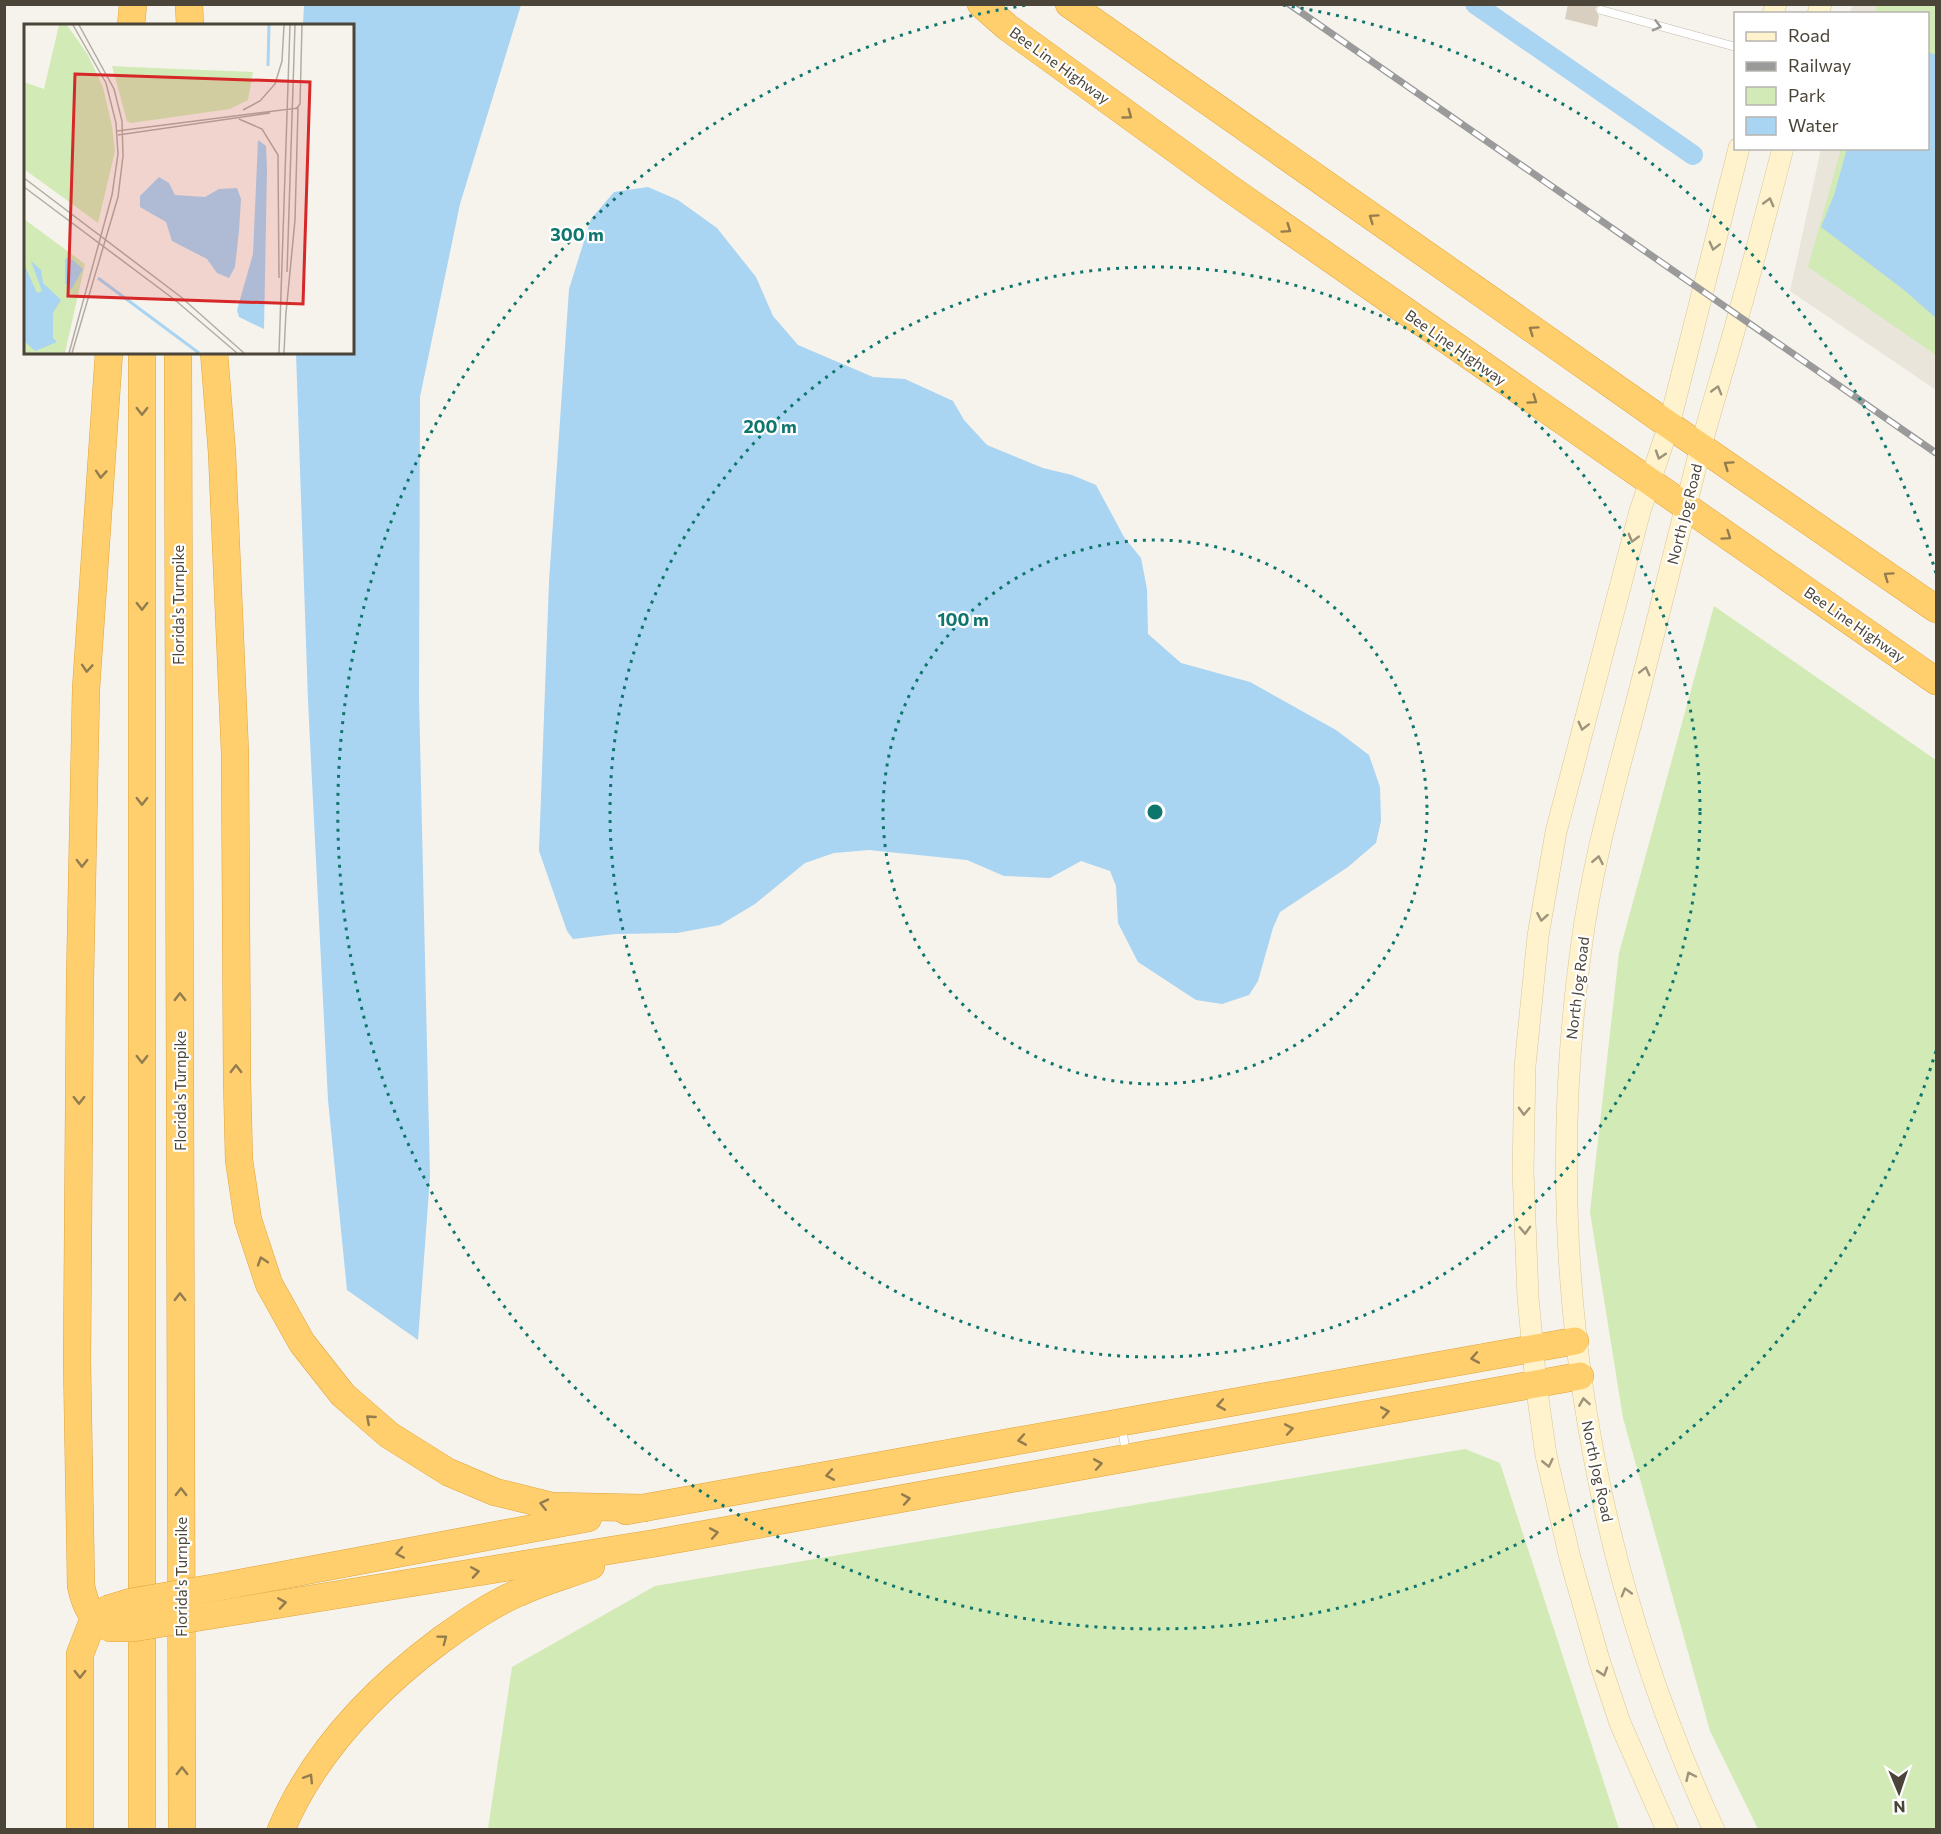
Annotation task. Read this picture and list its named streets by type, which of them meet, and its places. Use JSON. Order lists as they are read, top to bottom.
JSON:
{
  "streets": {
    "highway": ["Bee Line Highway", "Florida's Turnpike"],
    "main road": ["North Jog Road"]
  },
  "crossings": [
    ["Bee Line Highway", "North Jog Road"]
  ],
  "legend": [
    "Road",
    "Railway",
    "Park",
    "Water"
  ],
  "north": "bottom",
  "rings": ["300 m", "200 m", "100 m"]
}
